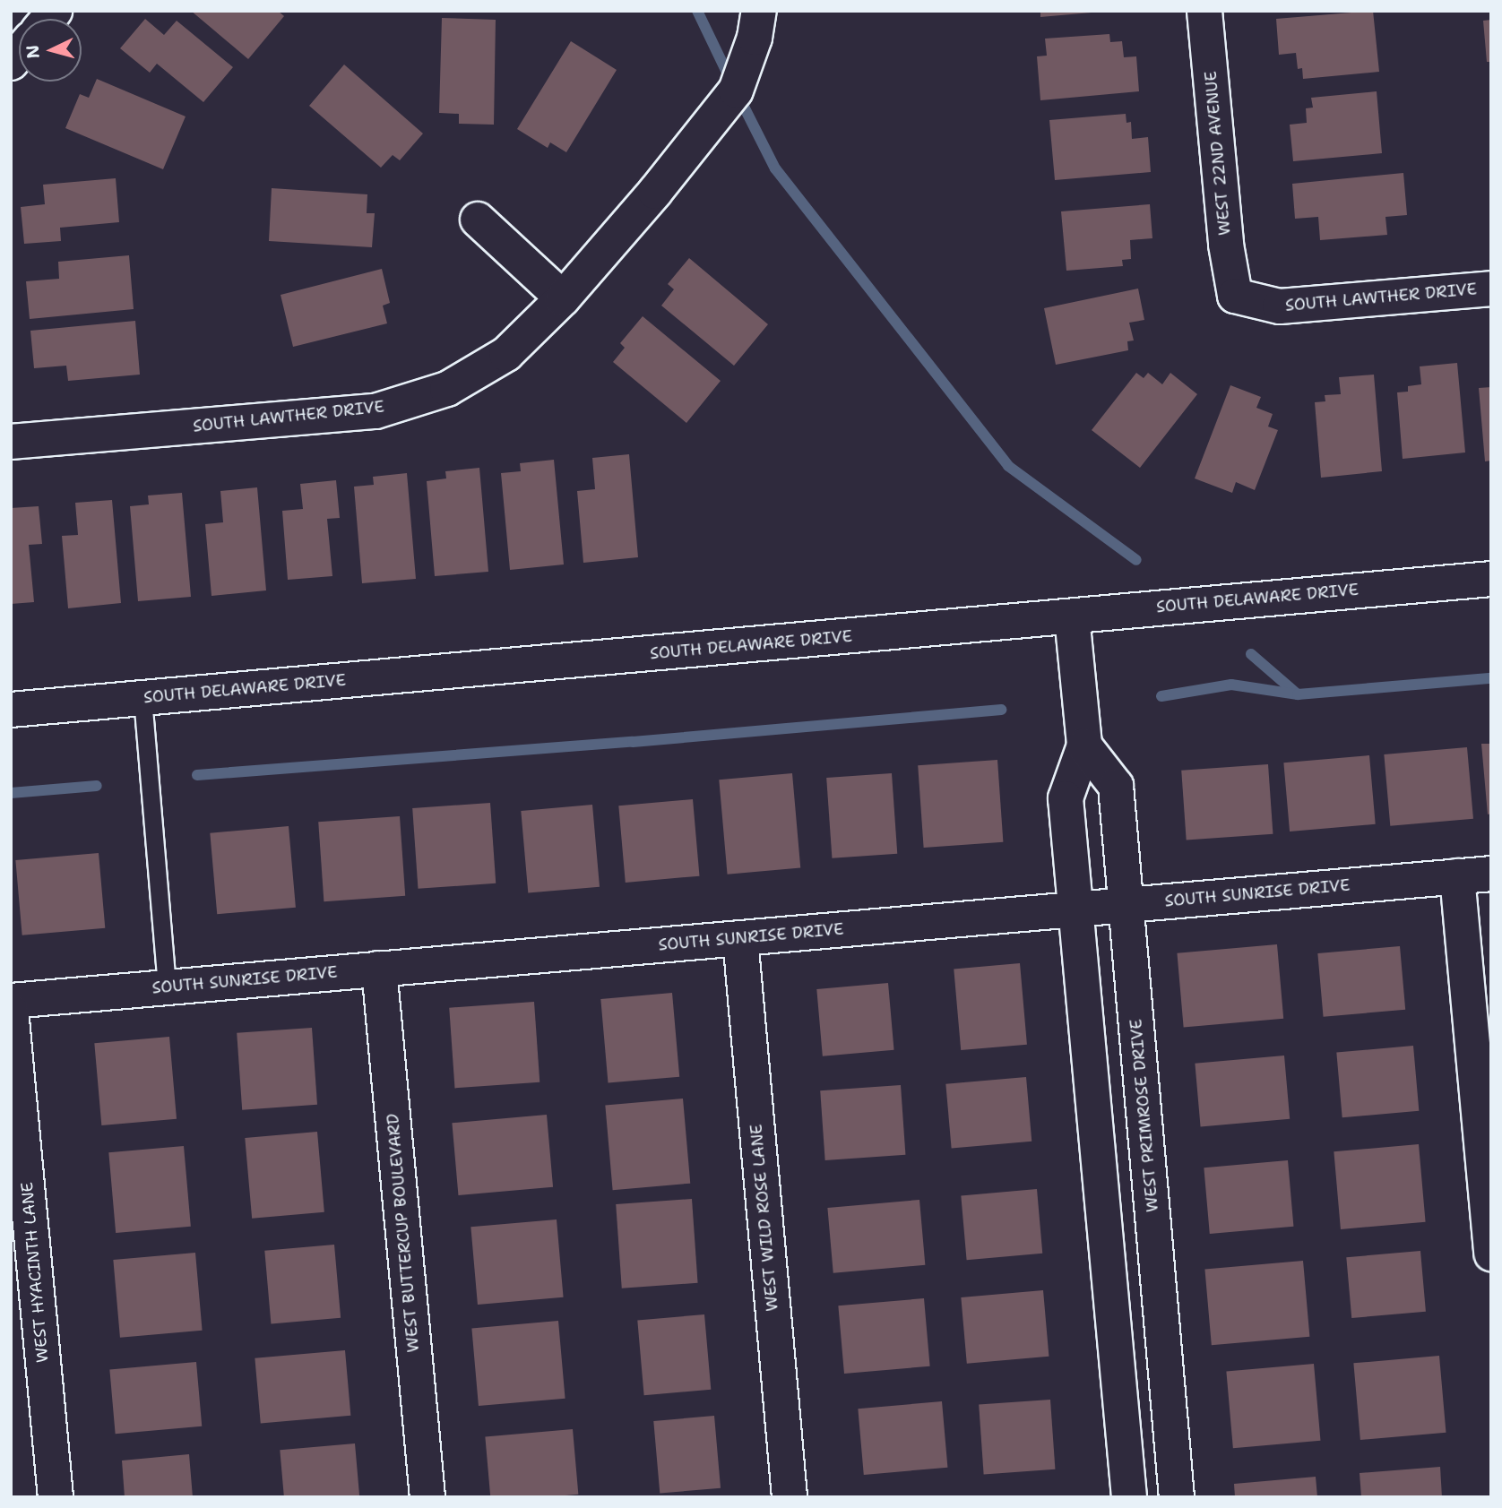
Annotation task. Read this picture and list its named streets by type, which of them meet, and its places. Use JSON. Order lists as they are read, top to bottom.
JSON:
{
  "streets": {
    "street": [
      "WEST 22ND AVENUE",
      "SOUTH LAWTHER DRIVE",
      "SOUTH DELAWARE DRIVE",
      "SOUTH SUNRISE DRIVE",
      "WEST PRIMROSE DRIVE",
      "WEST WILD ROSE LANE",
      "WEST BUTTERCUP BOULEVARD",
      "WEST HYACINTH LANE"
    ]
  },
  "crossings": [
    ["WEST 22ND AVENUE", "SOUTH LAWTHER DRIVE"],
    ["SOUTH SUNRISE DRIVE", "WEST PRIMROSE DRIVE"],
    ["SOUTH SUNRISE DRIVE", "WEST WILD ROSE LANE"],
    ["SOUTH SUNRISE DRIVE", "WEST BUTTERCUP BOULEVARD"]
  ],
  "north": "left"
}
